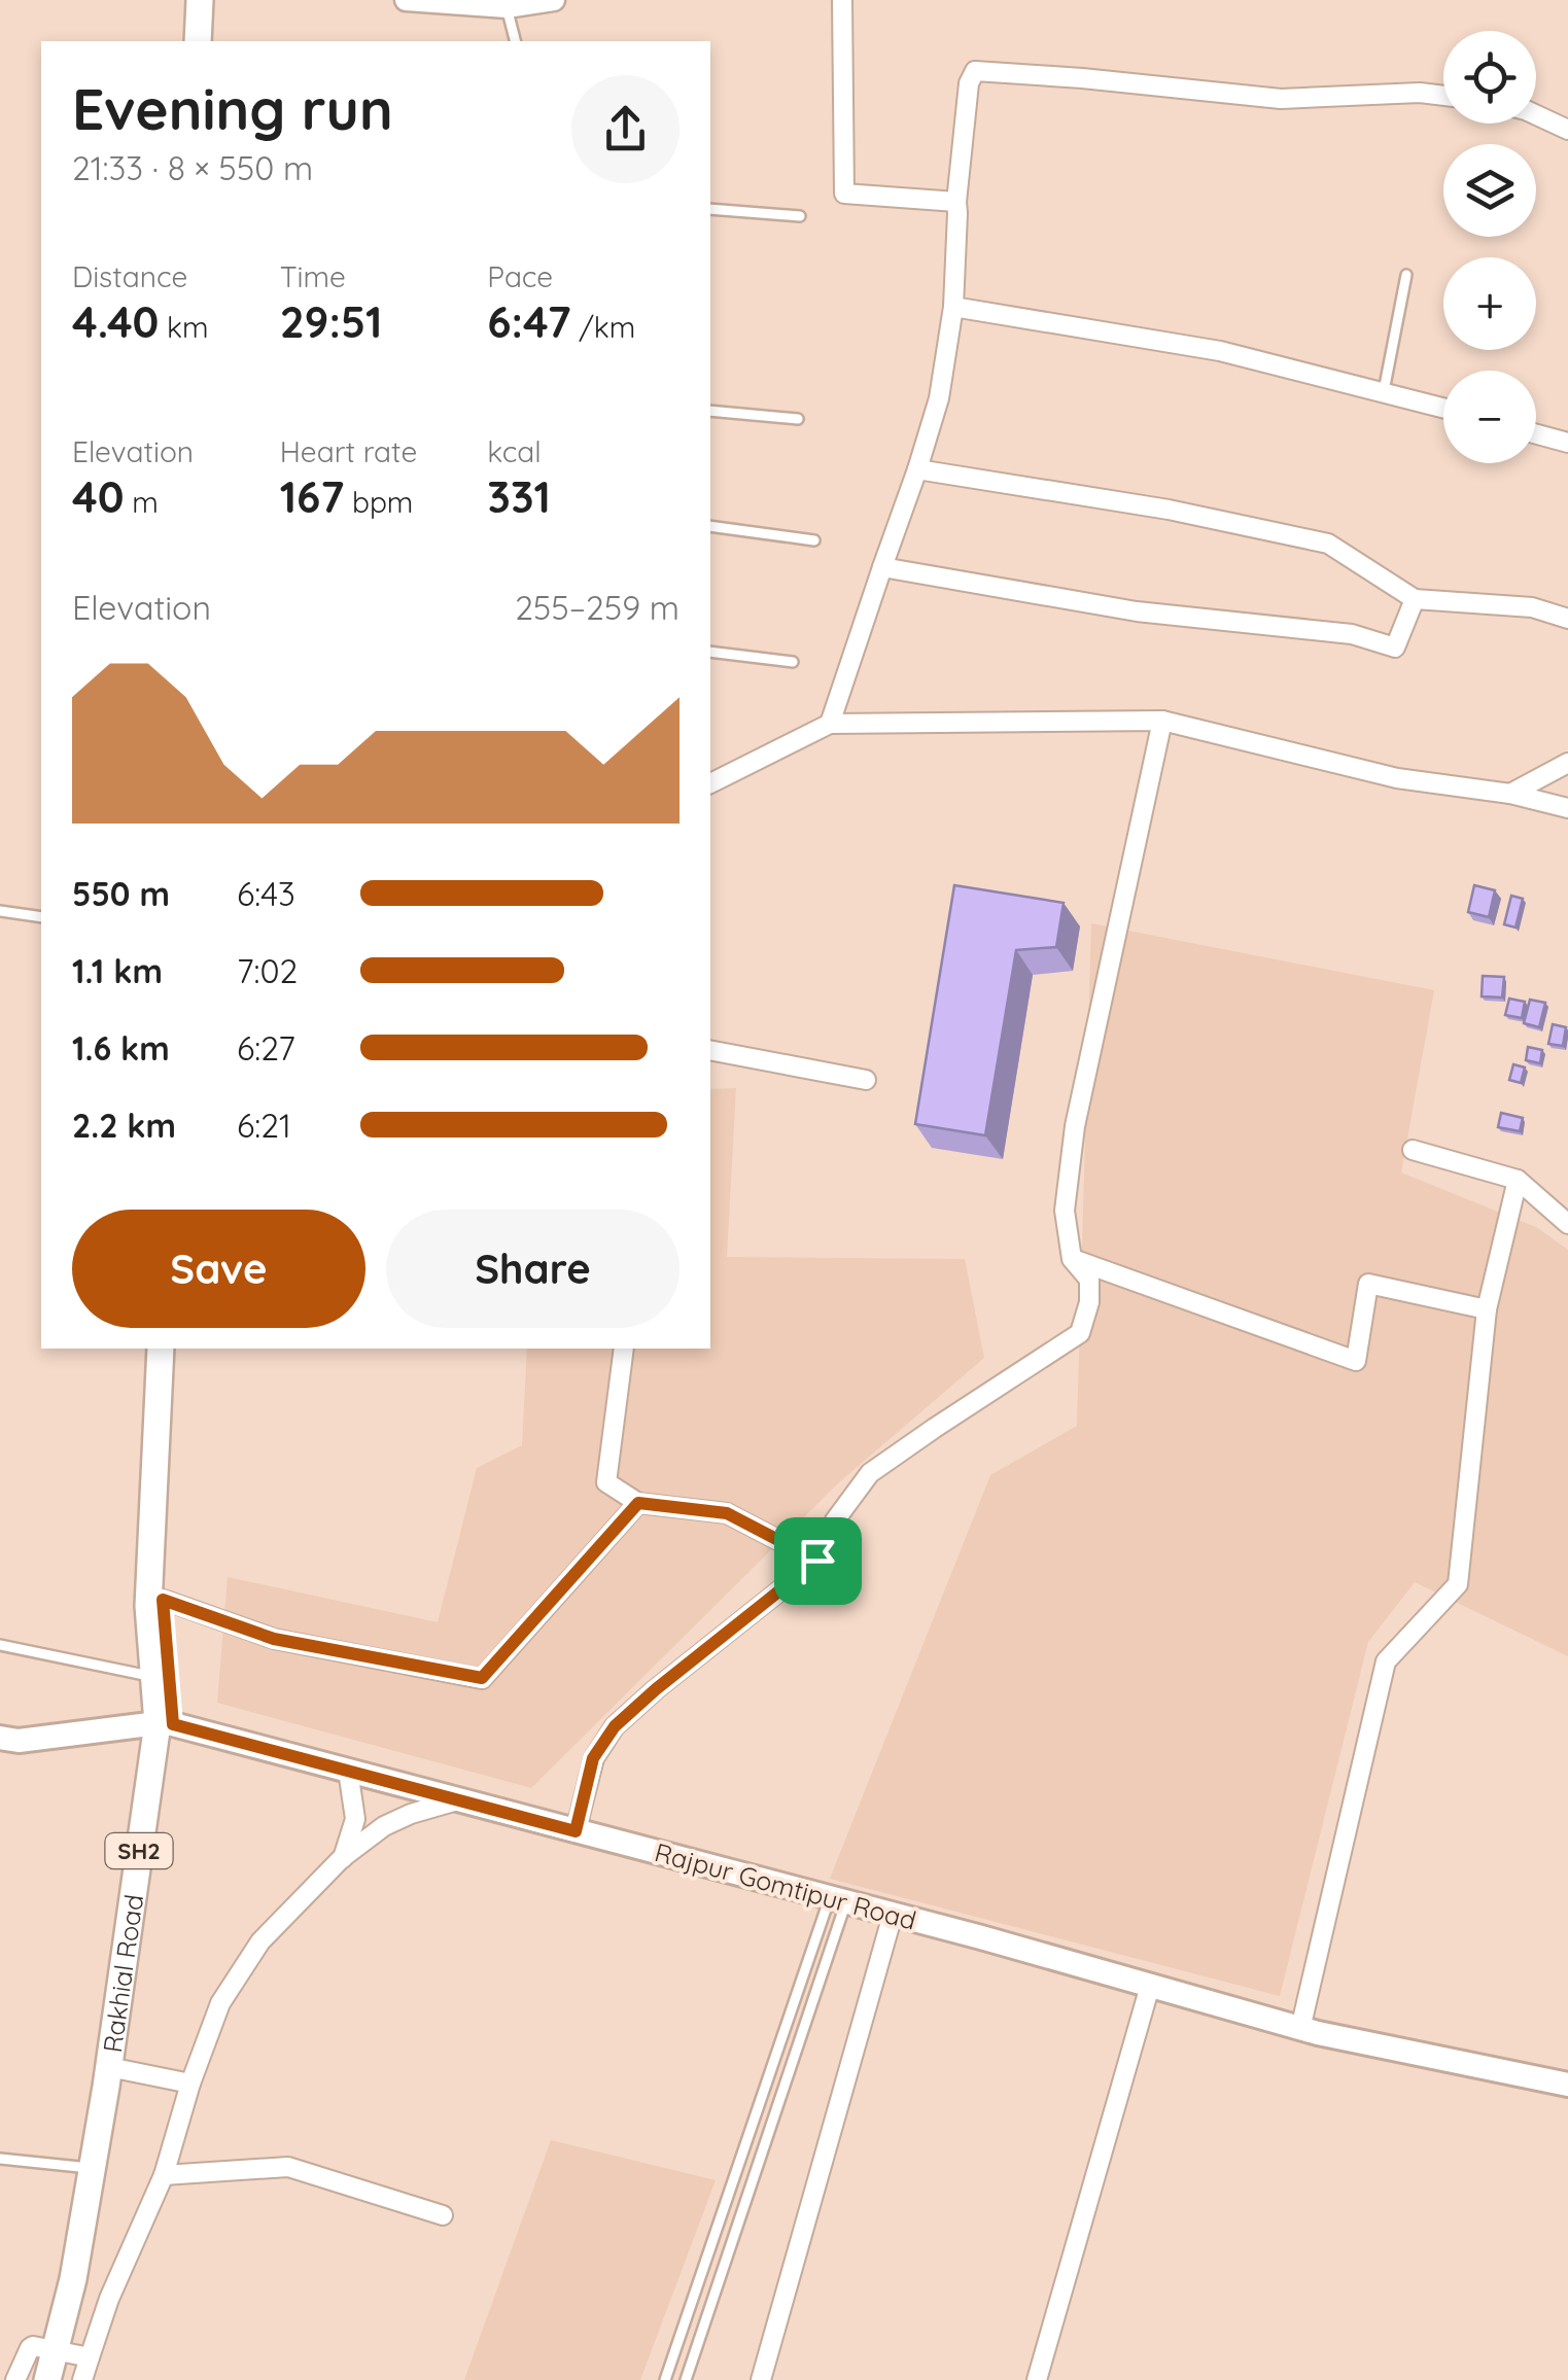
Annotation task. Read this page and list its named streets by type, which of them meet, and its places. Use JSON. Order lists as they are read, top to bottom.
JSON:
{
  "streets": {
    "main road": ["SH2", "Rajpur Gomtipur Road", "Rakhial Road"]
  },
  "crossings": [
    ["SH2", "Rakhial Road"],
    ["Rajpur Gomtipur Road", "Rakhial Road"]
  ],
  "page": {
    "map_buttons": ["+", "−"],
    "heading": ["Evening run", "21:33 · 8 × 550 m"],
    "stats": [
      ["Distance", "4.40 km"],
      ["Time", "29:51"],
      ["Pace", "6:47 /km"],
      ["Elevation", "40 m"],
      ["Heart rate", "167 bpm"],
      ["kcal", "331"]
    ],
    "chart": ["Elevation", "255–259 m"],
    "list": [
      {
        "name": "550 m",
        "note": "6:43"
      },
      {
        "name": "1.1 km",
        "note": "7:02"
      },
      {
        "name": "1.6 km",
        "note": "6:27"
      },
      {
        "name": "2.2 km",
        "note": "6:21"
      }
    ],
    "buttons": ["Save", "Share"]
  }
}
